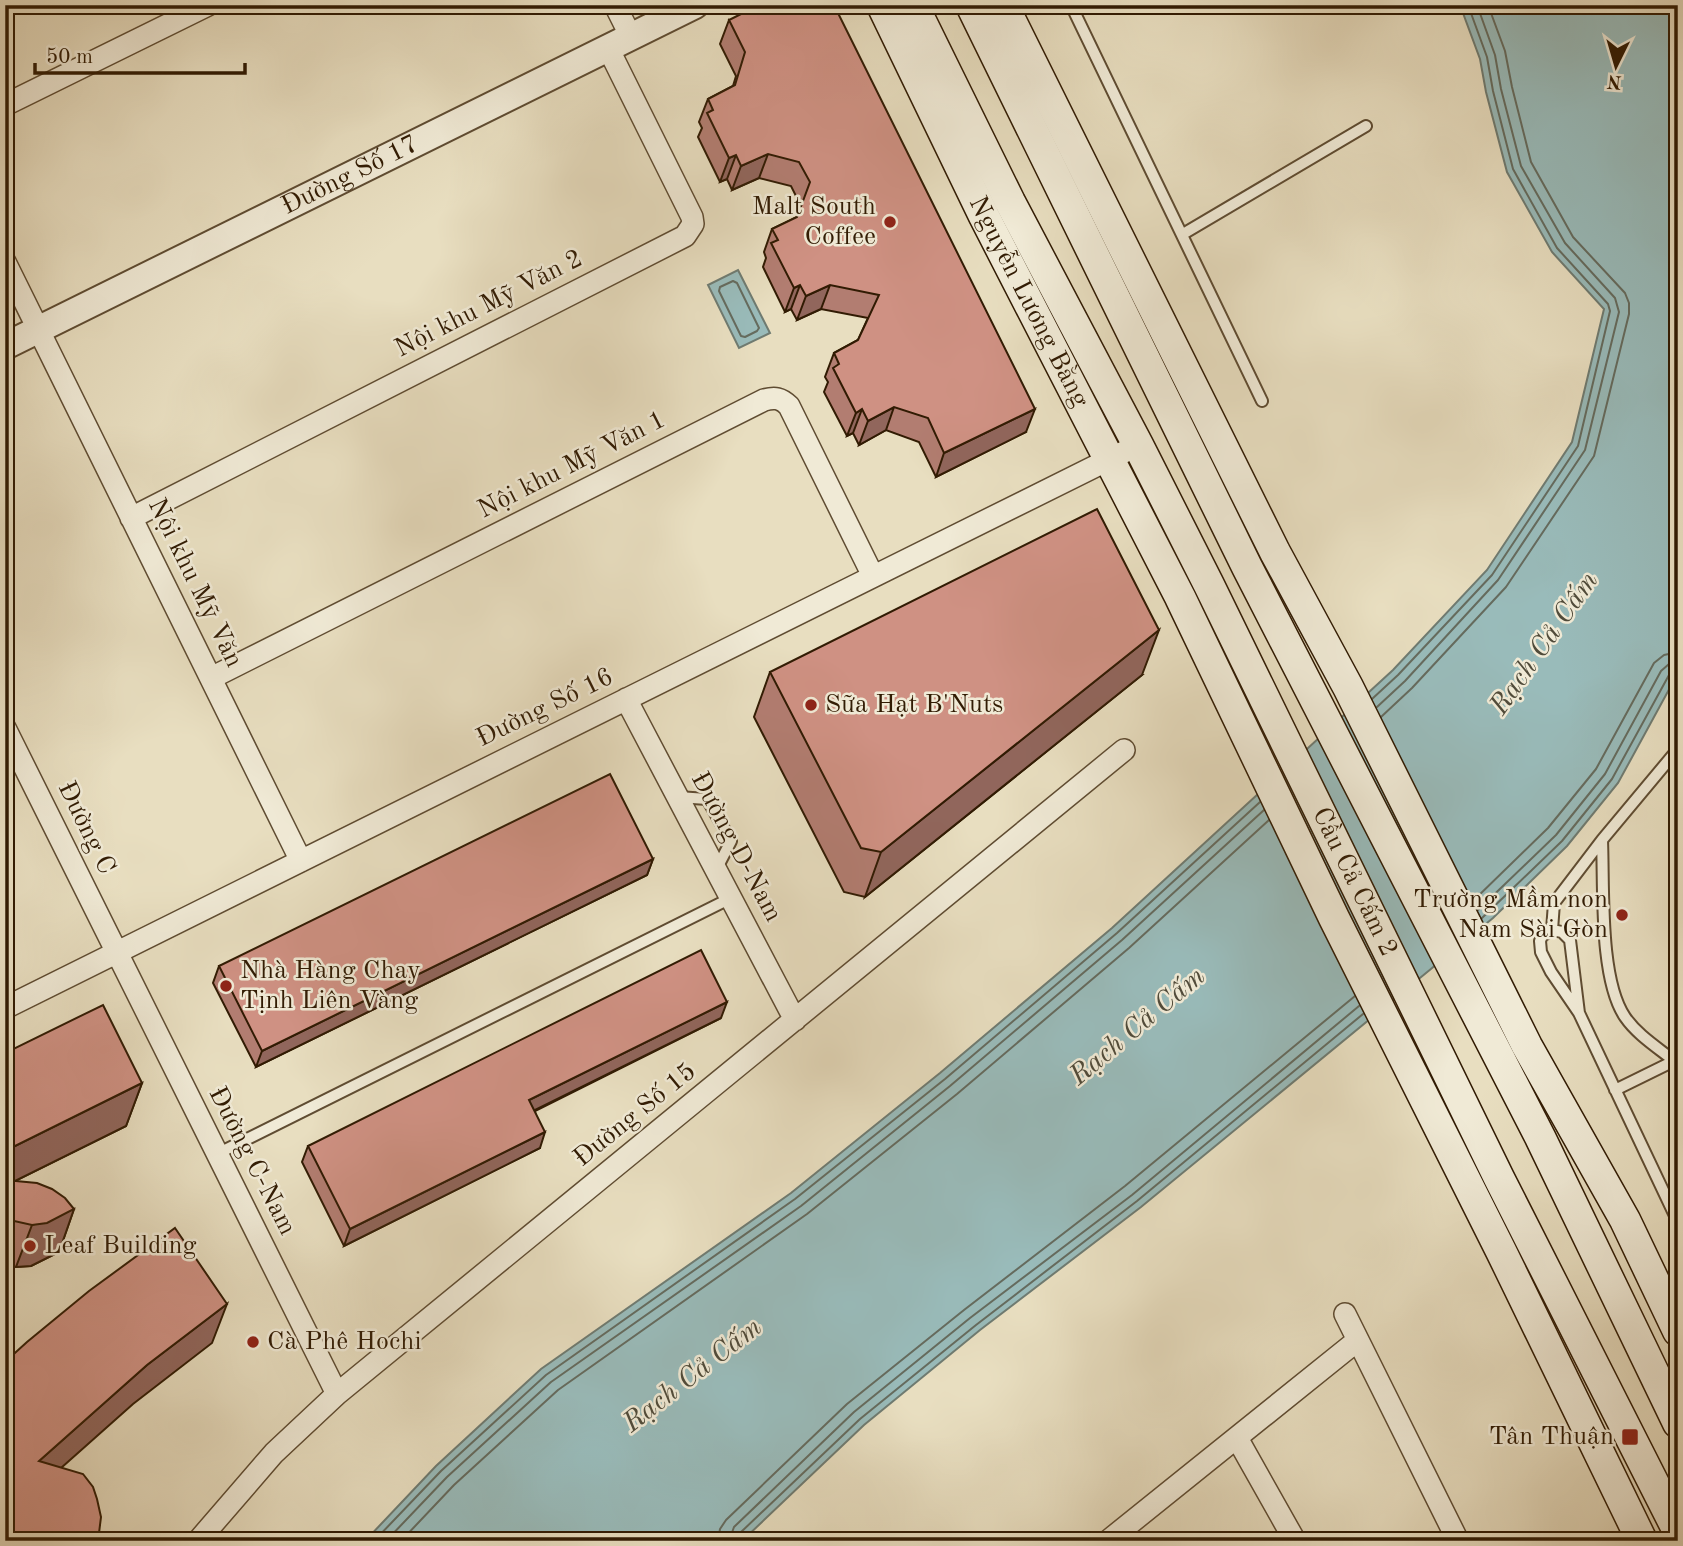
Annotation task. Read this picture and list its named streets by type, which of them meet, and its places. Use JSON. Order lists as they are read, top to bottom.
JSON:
{
  "streets": {
    "main road": ["Nguyễn Lương Bằng", "Cầu Cả Cấm 2"],
    "street": [
      "Đường Số 17",
      "Nội khu Mỹ Văn 2",
      "Nội khu Mỹ Văn 1",
      "Nội khu Mỹ Văn",
      "Đường Số 16",
      "Đường C",
      "Đường D-Nam",
      "Đường Số 15",
      "Đường C-Nam"
    ]
  },
  "crossings": [
    ["Đường Số 17", "Nội khu Mỹ Văn 2"],
    ["Đường Số 17", "Nội khu Mỹ Văn"],
    ["Nguyễn Lương Bằng", "Đường Số 16"],
    ["Nguyễn Lương Bằng", "Cầu Cả Cấm 2"],
    ["Nội khu Mỹ Văn 2", "Nội khu Mỹ Văn"],
    ["Nội khu Mỹ Văn 1", "Nội khu Mỹ Văn"],
    ["Nội khu Mỹ Văn 1", "Đường Số 16"],
    ["Nội khu Mỹ Văn", "Đường Số 16"],
    ["Đường Số 16", "Đường C"],
    ["Đường Số 16", "Đường D-Nam"],
    ["Đường Số 16", "Đường C-Nam"],
    ["Đường C", "Đường C-Nam"],
    ["Đường D-Nam", "Đường Số 15"],
    ["Đường Số 15", "Đường C-Nam"]
  ],
  "water": ["Rạch Cả Cấm"],
  "places": {
    "other": [
      "Malt South Coffee",
      "Sữa Hạt B'Nuts",
      "Trường Mầm non Nam Sài Gòn",
      "Nhà Hàng Chay Tịnh Liên Vàng",
      "Leaf Building",
      "Cà Phê Hochi"
    ],
    "transit": ["Tân Thuận"]
  },
  "scale_bar": "50 m",
  "north": "bottom"
}
